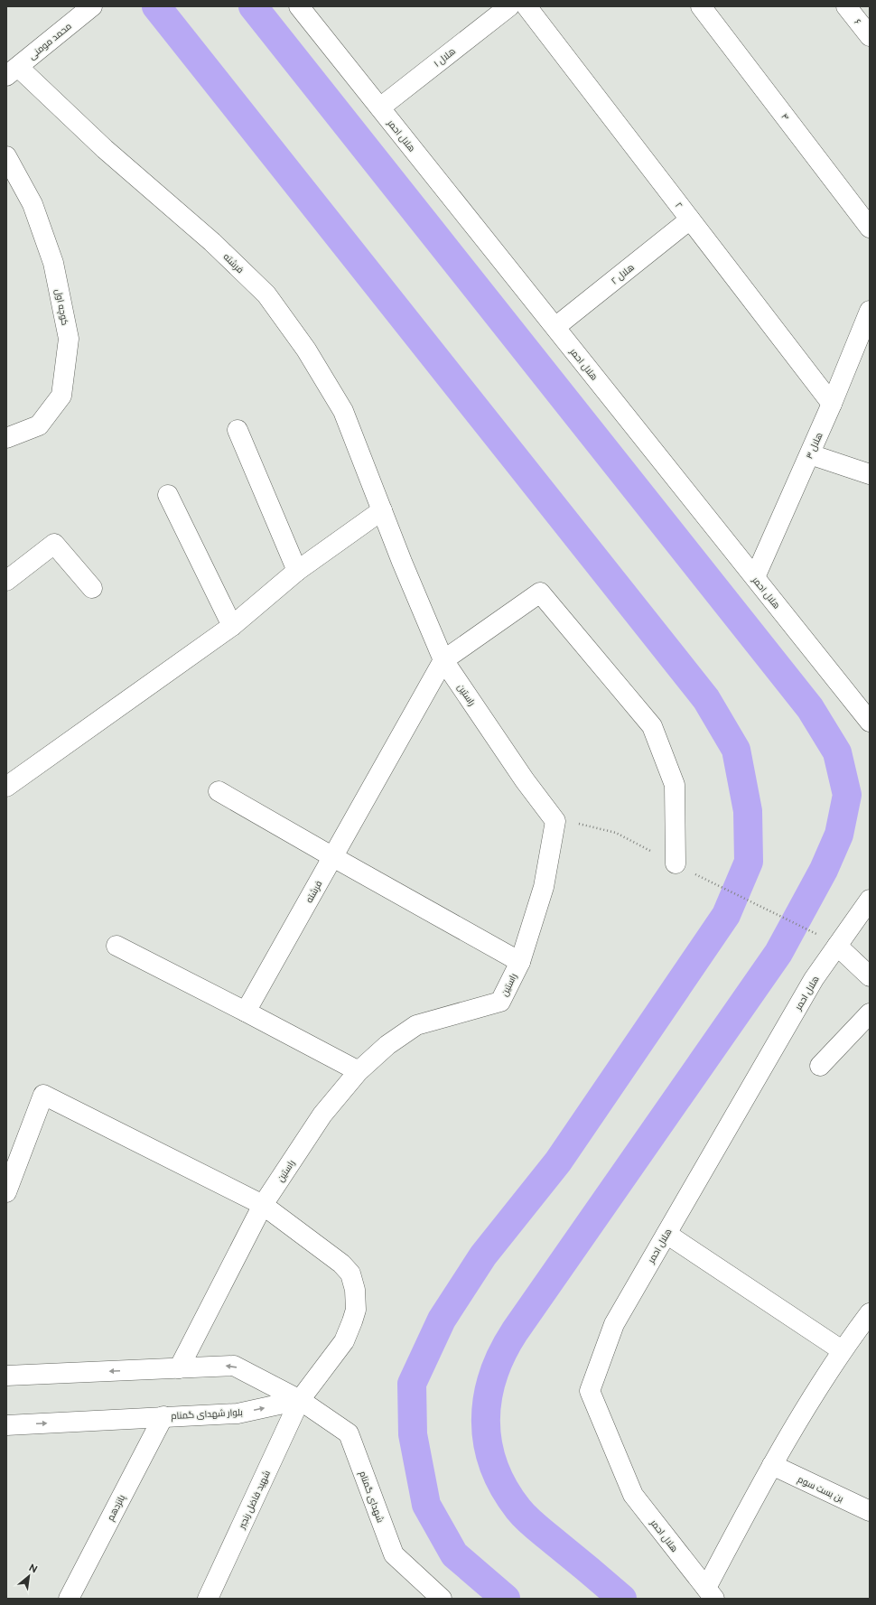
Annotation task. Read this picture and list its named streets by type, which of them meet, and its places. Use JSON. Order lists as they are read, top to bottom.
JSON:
{
  "streets": {
    "street": [
      "۶",
      "محمد مومنی",
      "هلال ۱",
      "۴",
      "هلال احمر",
      "۲",
      "فرشته",
      "هلال ۲",
      "کوچه اول",
      "هلال ۳",
      "راستین",
      "بلوار شهدای گمنام",
      "بن بست سوم",
      "شهدای گمنام",
      "شهید فاضل رنجبر",
      "پانزدهم"
    ]
  },
  "crossings": [
    ["محمد مومنی", "فرشته"],
    ["هلال ۱", "هلال احمر"],
    ["هلال احمر", "هلال ۲"],
    ["هلال احمر", "هلال ۳"],
    ["۲", "هلال ۲"],
    ["۲", "هلال ۳"],
    ["فرشته", "راستین"],
    ["راستین", "شهید فاضل رنجبر"],
    ["بلوار شهدای گمنام", "شهدای گمنام"],
    ["بلوار شهدای گمنام", "شهید فاضل رنجبر"],
    ["بلوار شهدای گمنام", "پانزدهم"],
    ["شهدای گمنام", "شهید فاضل رنجبر"]
  ],
  "north": "top right"
}
